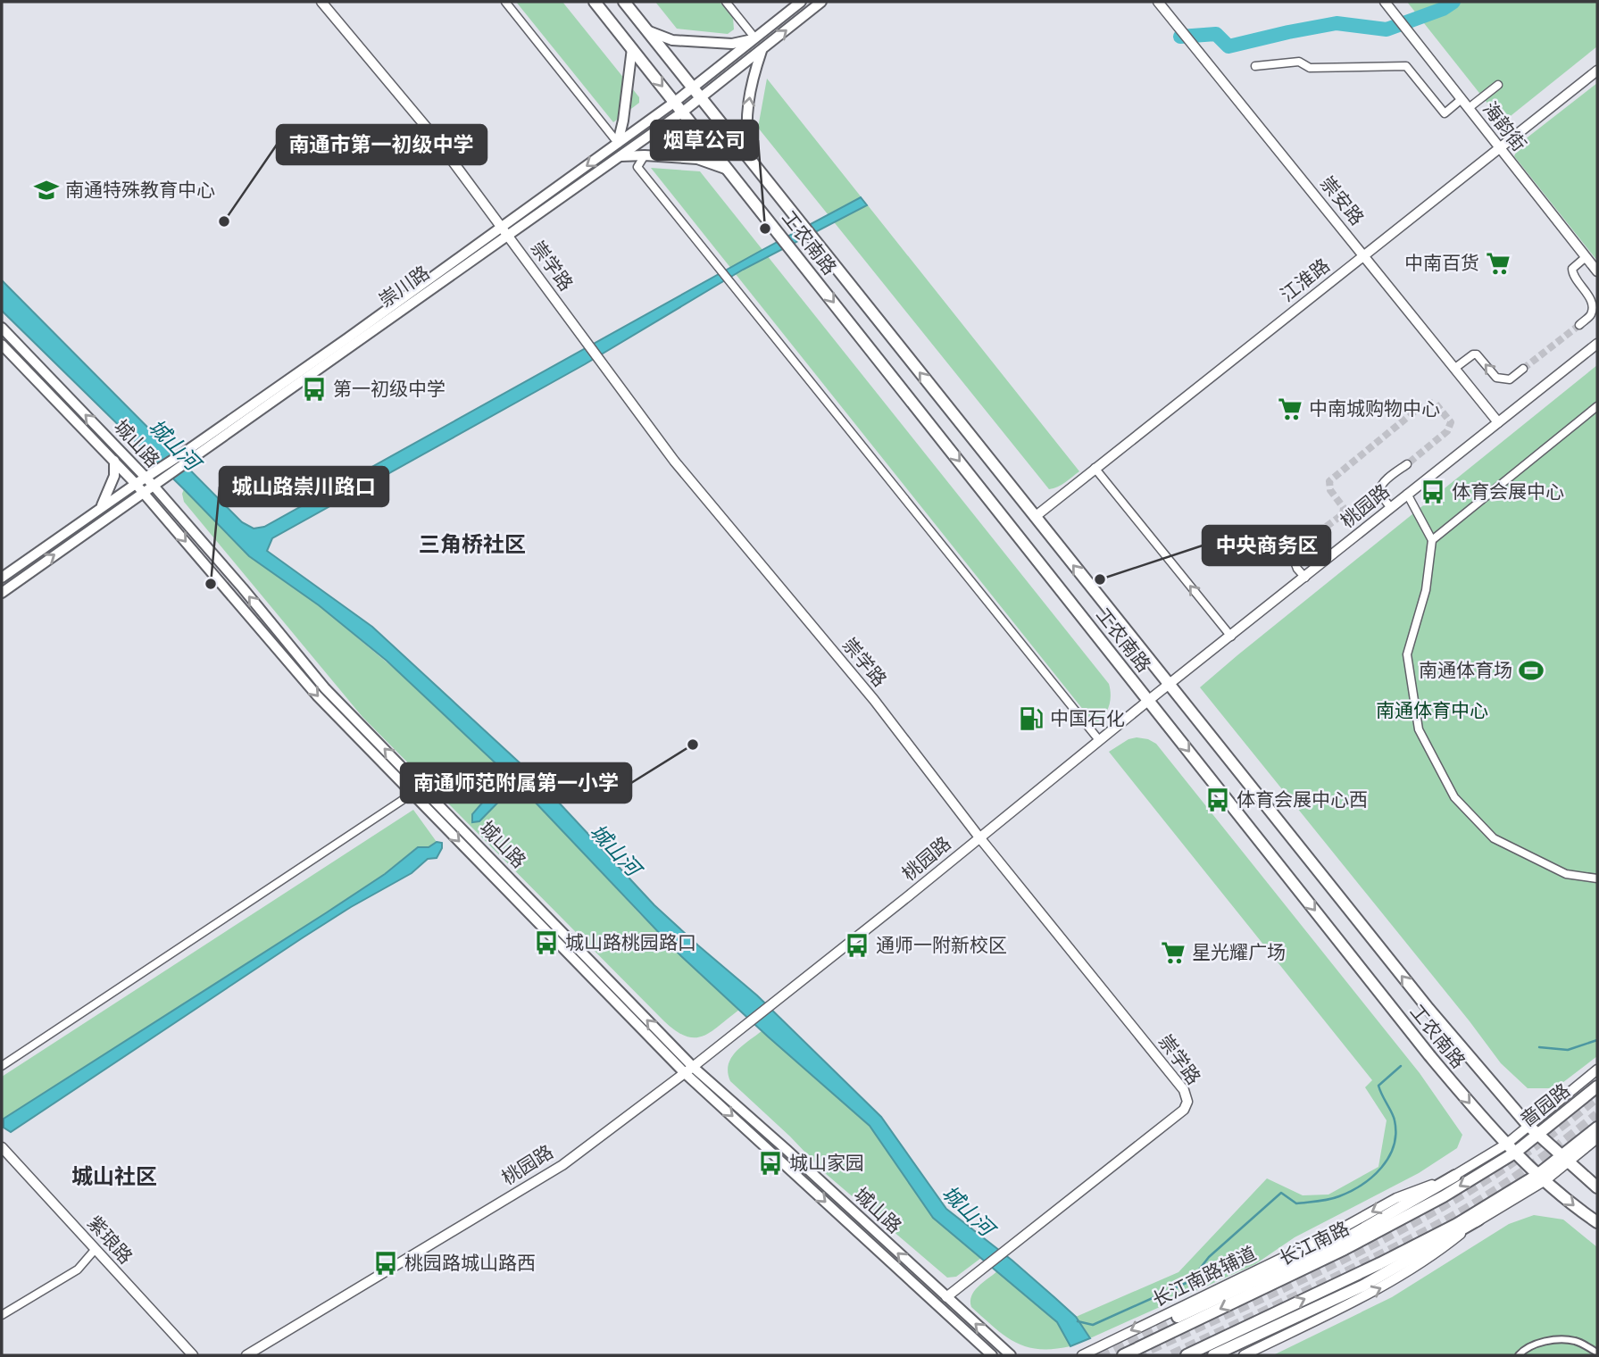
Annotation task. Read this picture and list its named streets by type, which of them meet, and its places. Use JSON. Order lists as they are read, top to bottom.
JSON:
{
  "streets": {
    "main road": [
      "工农南路",
      "崇川路",
      "城山路",
      "啬园路",
      "长江南路"
    ],
    "street": [
      "海韵街",
      "崇安路",
      "崇学路",
      "江淮路",
      "桃园路",
      "紫琅路",
      "长江南路辅道"
    ]
  },
  "crossings": [
    ["海韵街", "江淮路"],
    ["崇安路", "江淮路"],
    ["崇安路", "桃园路"],
    ["工农南路", "江淮路"],
    ["工农南路", "崇川路"],
    ["工农南路", "桃园路"],
    ["工农南路", "啬园路"],
    ["工农南路", "长江南路"],
    ["工农南路", "长江南路辅道"],
    ["崇学路", "崇川路"],
    ["崇学路", "城山路"],
    ["崇学路", "桃园路"],
    ["崇川路", "城山路"],
    ["城山路", "桃园路"],
    ["啬园路", "长江南路"],
    ["啬园路", "长江南路辅道"],
    ["长江南路", "长江南路辅道"]
  ],
  "districts": ["三角桥社区", "城山社区"],
  "water": ["城山河"],
  "parks": ["南通体育中心"],
  "places": {
    "school or university": ["南通特殊教育中心"],
    "other": [
      "南通市第一初级中学",
      "烟草公司",
      "中央商务区",
      "城山路崇川路口",
      "南通师范附属第一小学"
    ],
    "supermarket": ["中南百货", "中南城购物中心", "星光耀广场"],
    "bus stop": [
      "第一初级中学",
      "体育会展中心",
      "体育会展中心西",
      "城山路桃园路口",
      "通师一附新校区",
      "城山家园",
      "桃园路城山路西"
    ],
    "sports": ["南通体育场"],
    "fuel station": ["中国石化"]
  }
}
